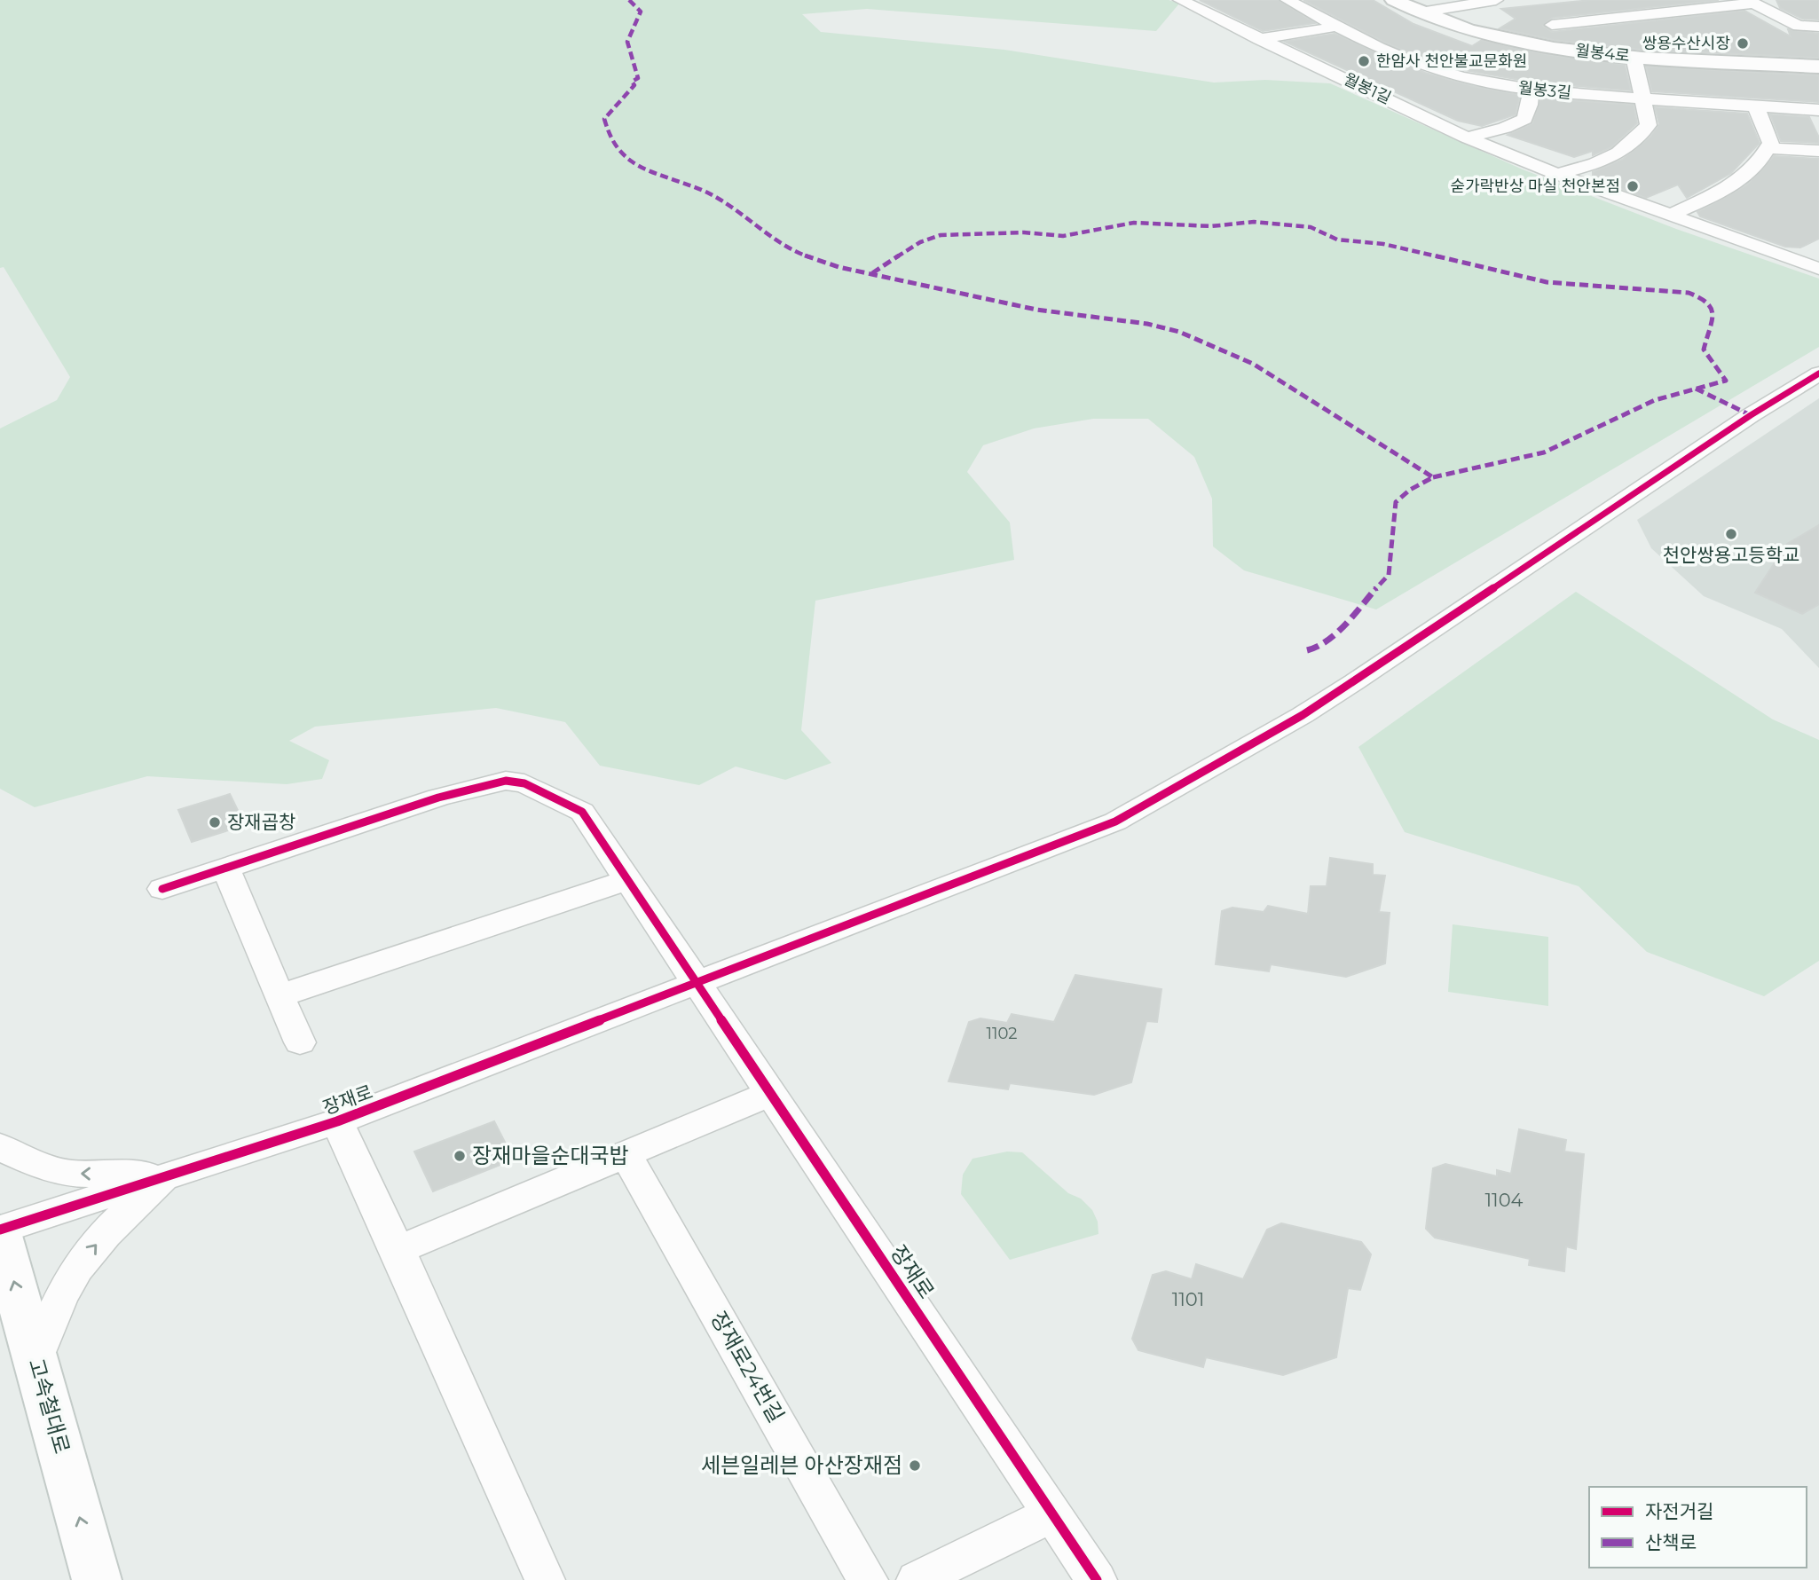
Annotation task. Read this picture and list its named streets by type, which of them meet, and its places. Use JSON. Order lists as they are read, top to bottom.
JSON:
{
  "streets": {
    "street": [
      "월봉4로",
      "월봉1길",
      "월봉3길",
      "장재로",
      "장재로24번길",
      "고속철대로"
    ]
  },
  "crossings": [
    ["장재로", "고속철대로"]
  ],
  "one_way": ["고속철대로"],
  "places": [
    "쌍용수산시장",
    "한암사 천안불교문화원",
    "숟가락반상 마실 천안본점",
    "천안쌍용고등학교",
    "장재곱창",
    "장재마을순대국밥",
    "세븐일레븐 아산장재점"
  ],
  "house_numbers": ["1102", "1104", "1101"],
  "legend": ["자전거길", "산책로"]
}
